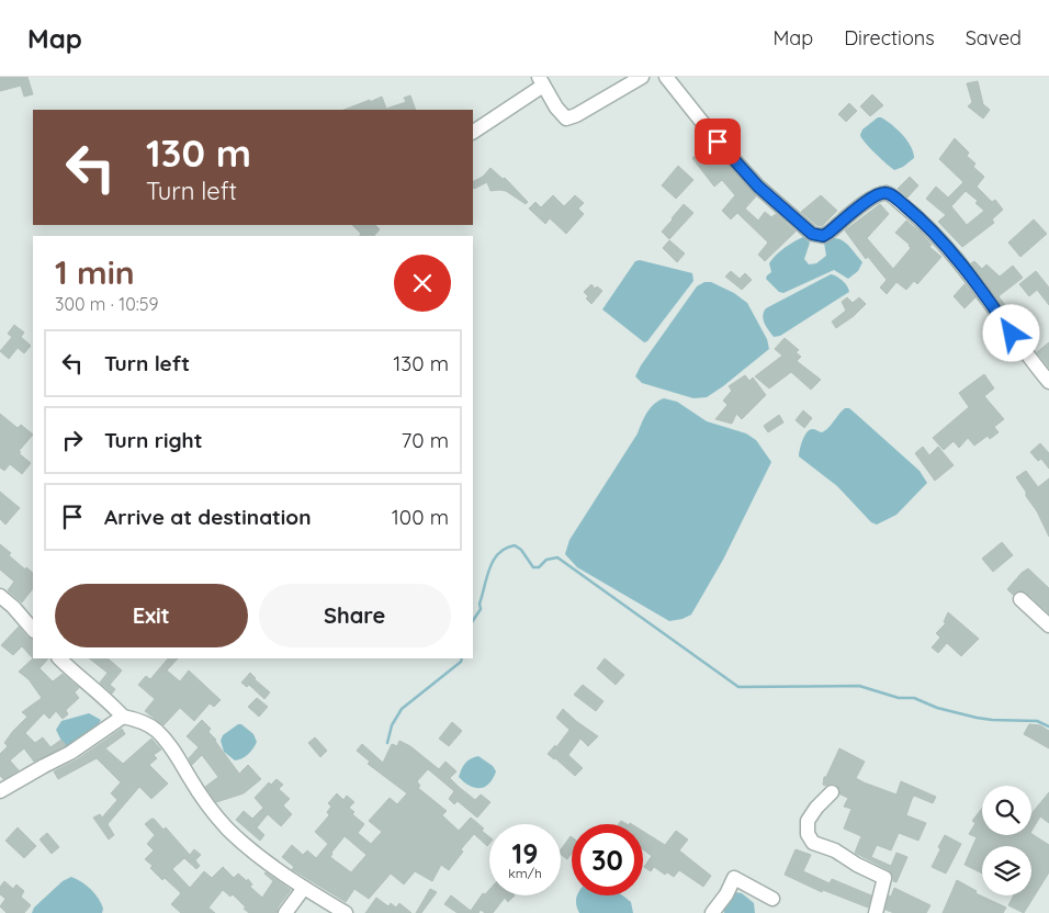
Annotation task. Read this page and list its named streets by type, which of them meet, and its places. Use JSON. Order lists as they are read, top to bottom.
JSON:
{
  "page": {
    "header": "Map",
    "nav": ["Map", "Directions", "Saved"],
    "turn": ["130 m", "Turn left"],
    "heading": ["1 min", "300 m · 10:59"],
    "list": [
      {
        "name": "Turn left",
        "value": "130 m"
      },
      {
        "name": "Turn right",
        "value": "70 m"
      },
      {
        "name": "Arrive at destination",
        "value": "100 m"
      }
    ],
    "buttons": ["Exit", "Share"],
    "speed": "19 km/h",
    "limit": "30"
  }
}
